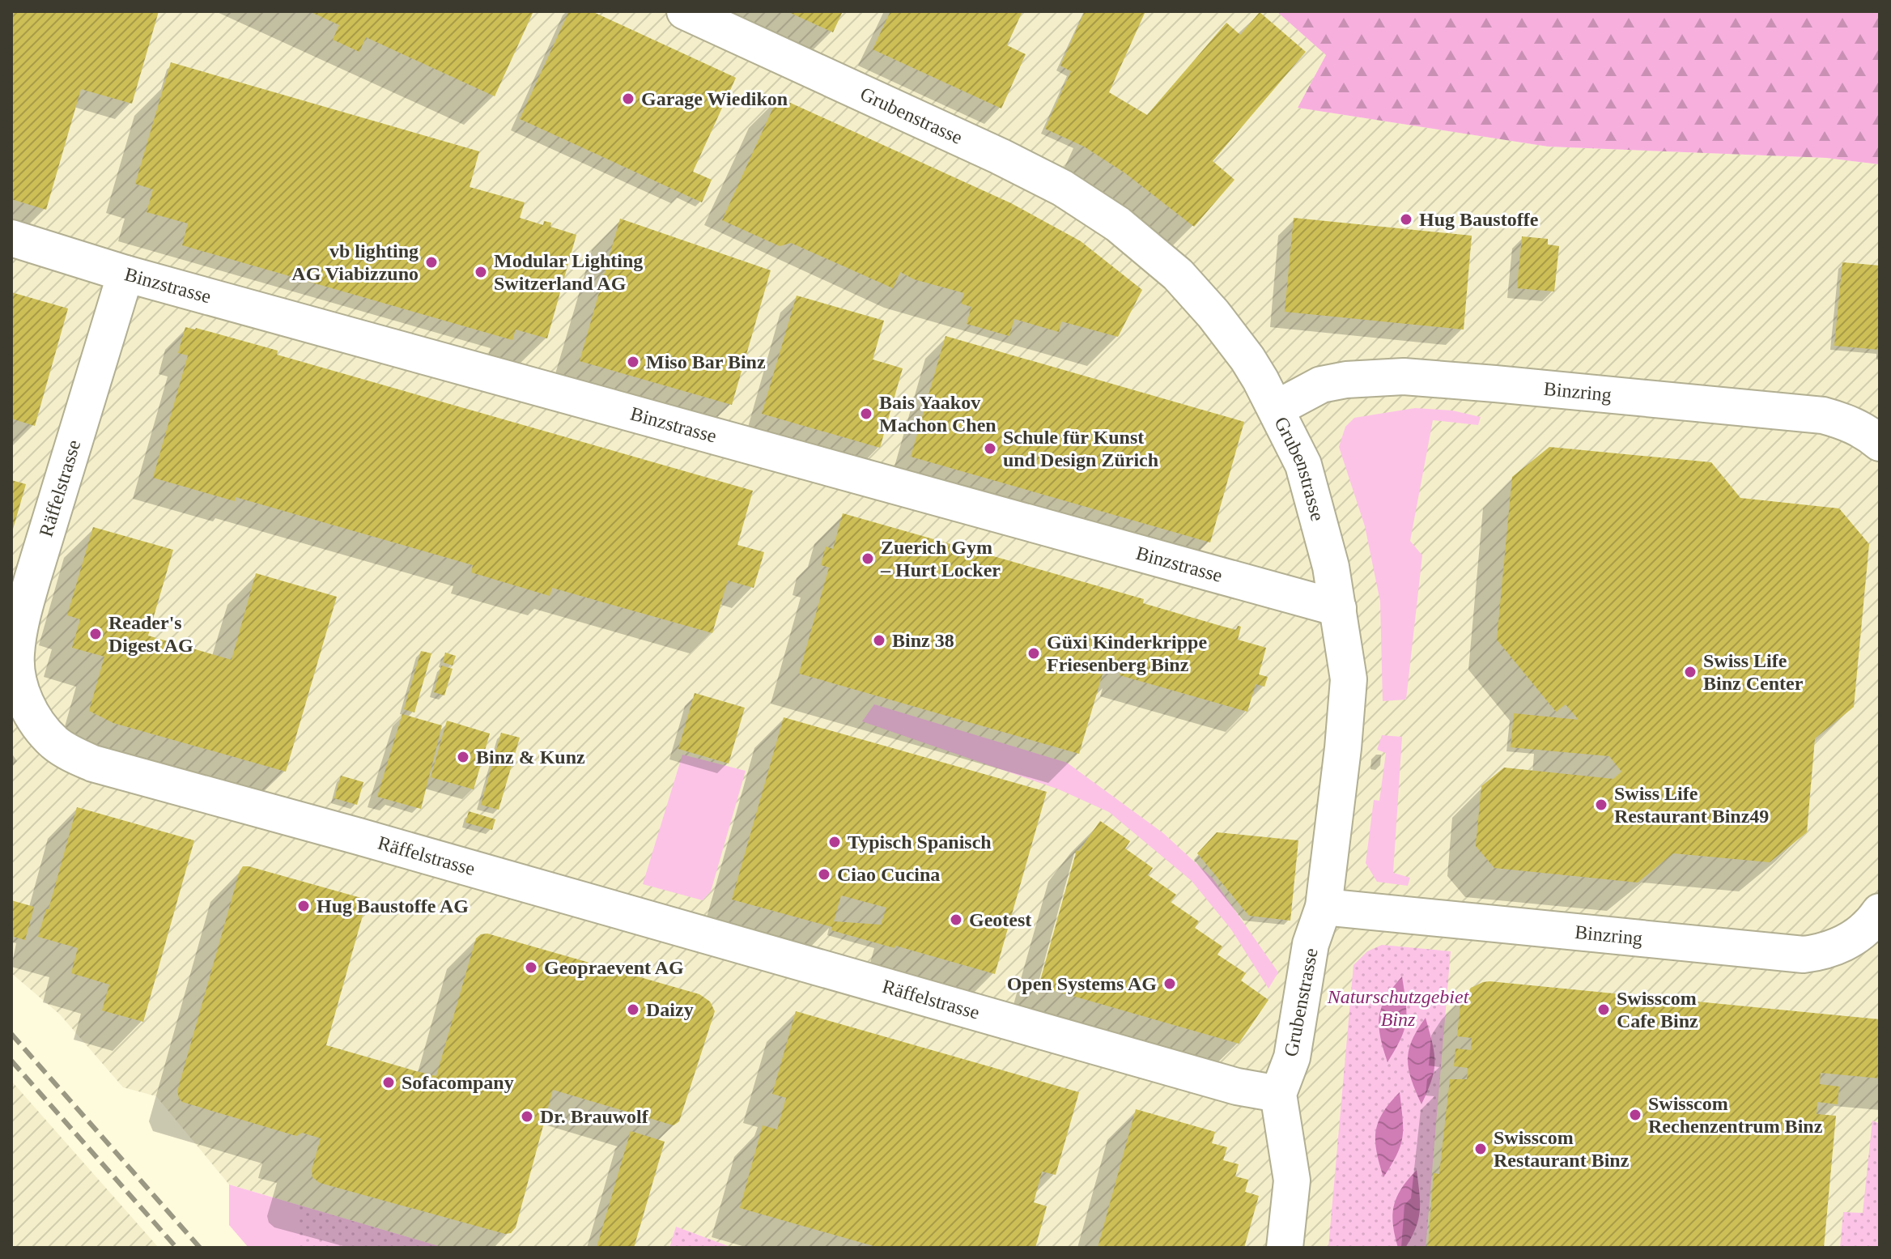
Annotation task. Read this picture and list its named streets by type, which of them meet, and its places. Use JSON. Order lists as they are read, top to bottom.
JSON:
{
  "streets": {
    "street": [
      "Grubenstrasse",
      "Binzstrasse",
      "Binzring",
      "Räffelstrasse"
    ]
  },
  "crossings": [
    ["Grubenstrasse", "Binzstrasse"],
    ["Grubenstrasse", "Binzring"],
    ["Grubenstrasse", "Räffelstrasse"],
    ["Binzstrasse", "Räffelstrasse"]
  ],
  "parks": ["Naturschutzgebiet Binz"],
  "places": [
    "Garage Wiedikon",
    "Hug Baustoffe",
    "vb lighting AG Viabizzuno",
    "Modular Lighting Switzerland AG",
    "Miso Bar Binz",
    "Bais Yaakov Machon Chen",
    "Schule für Kunst und Design Zürich",
    "Zuerich Gym – Hurt Locker",
    "Reader's Digest AG",
    "Binz 38",
    "Güxi Kinderkrippe Friesenberg Binz",
    "Swiss Life Binz Center",
    "Binz & Kunz",
    "Swiss Life Restaurant Binz49",
    "Typisch Spanisch",
    "Ciao Cucina",
    "Hug Baustoffe AG",
    "Geotest",
    "Geopraevent AG",
    "Open Systems AG",
    "Daizy",
    "Swisscom Cafe Binz",
    "Sofacompany",
    "Swisscom Rechenzentrum Binz",
    "Dr. Brauwolf",
    "Swisscom Restaurant Binz"
  ]
}
